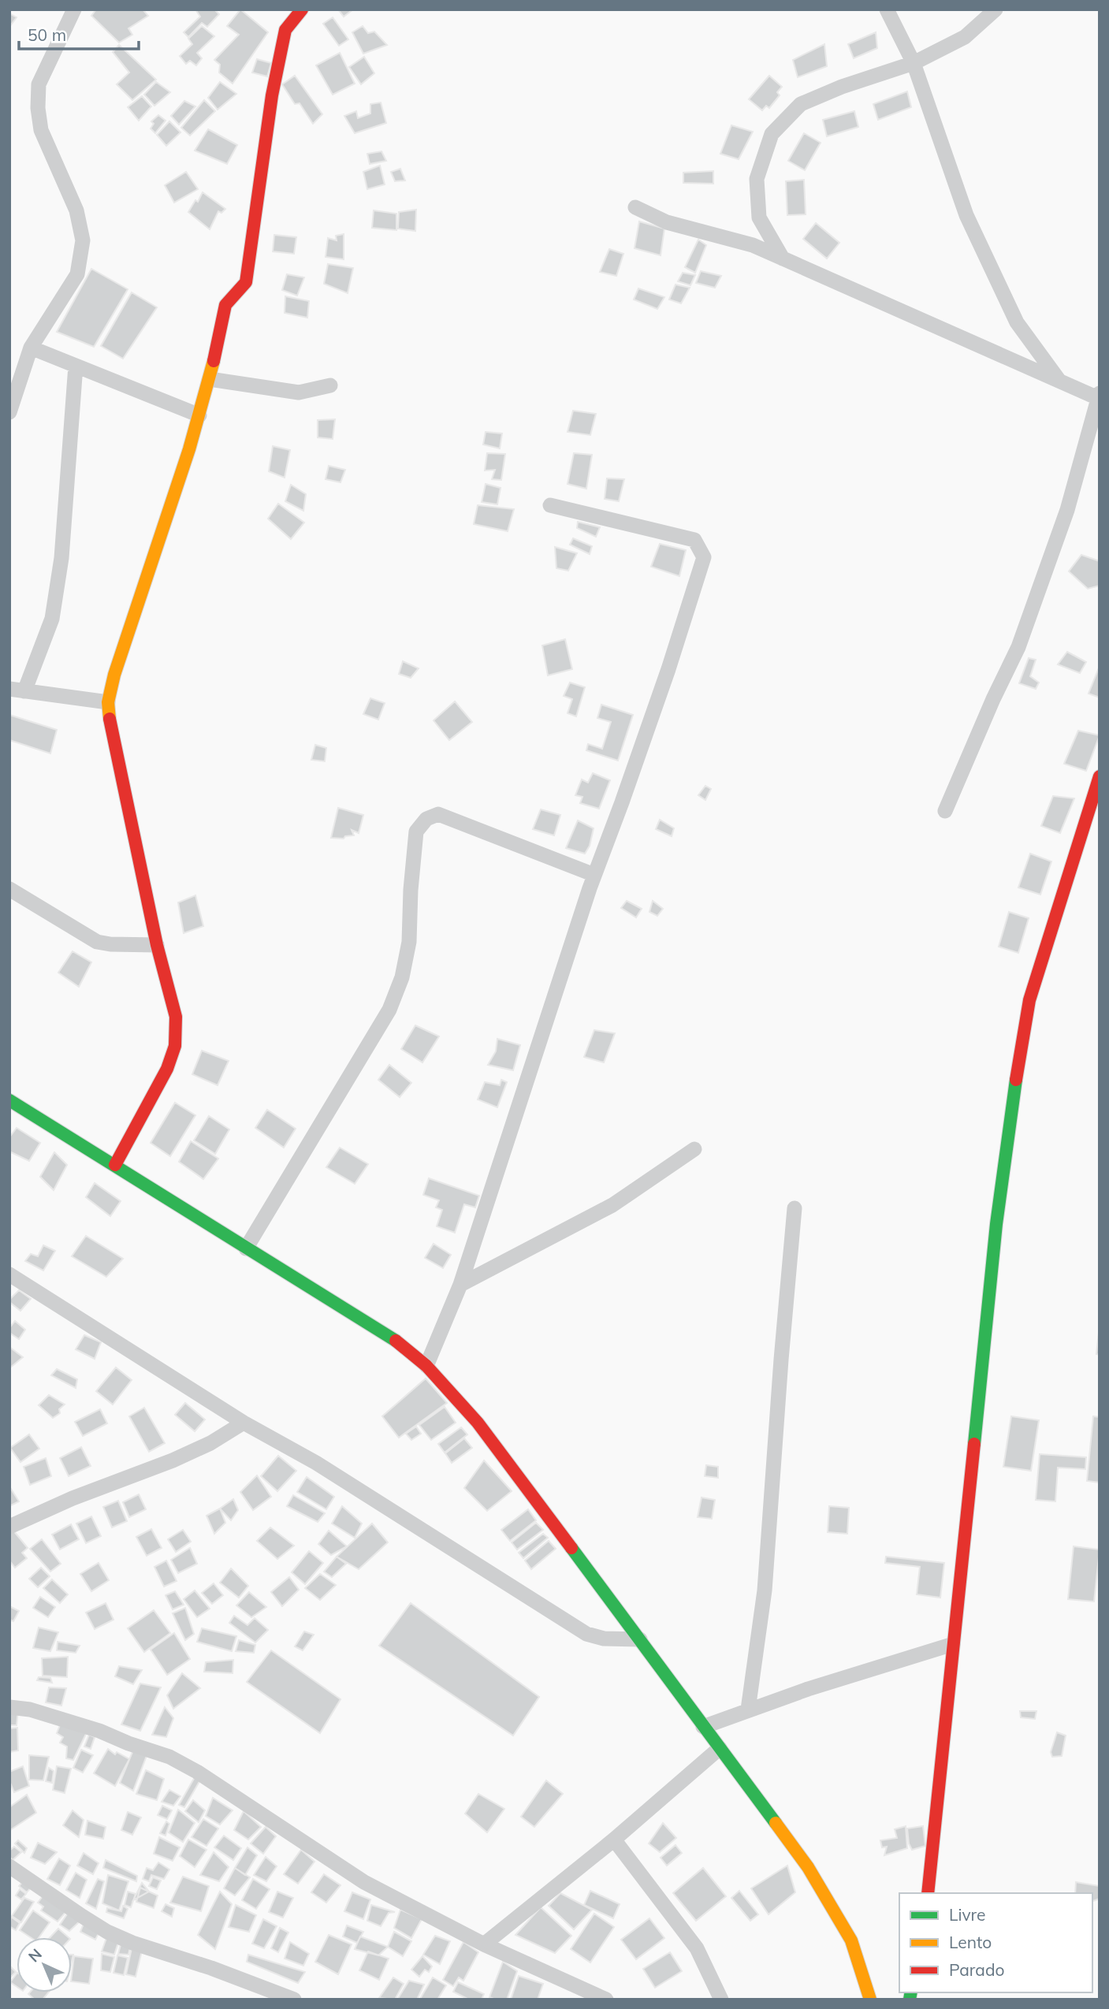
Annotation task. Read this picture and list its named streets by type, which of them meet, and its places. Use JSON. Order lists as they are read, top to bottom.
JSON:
{
  "legend": ["Livre", "Lento", "Parado"],
  "scale_bar": "50 m",
  "north": "top left"
}
